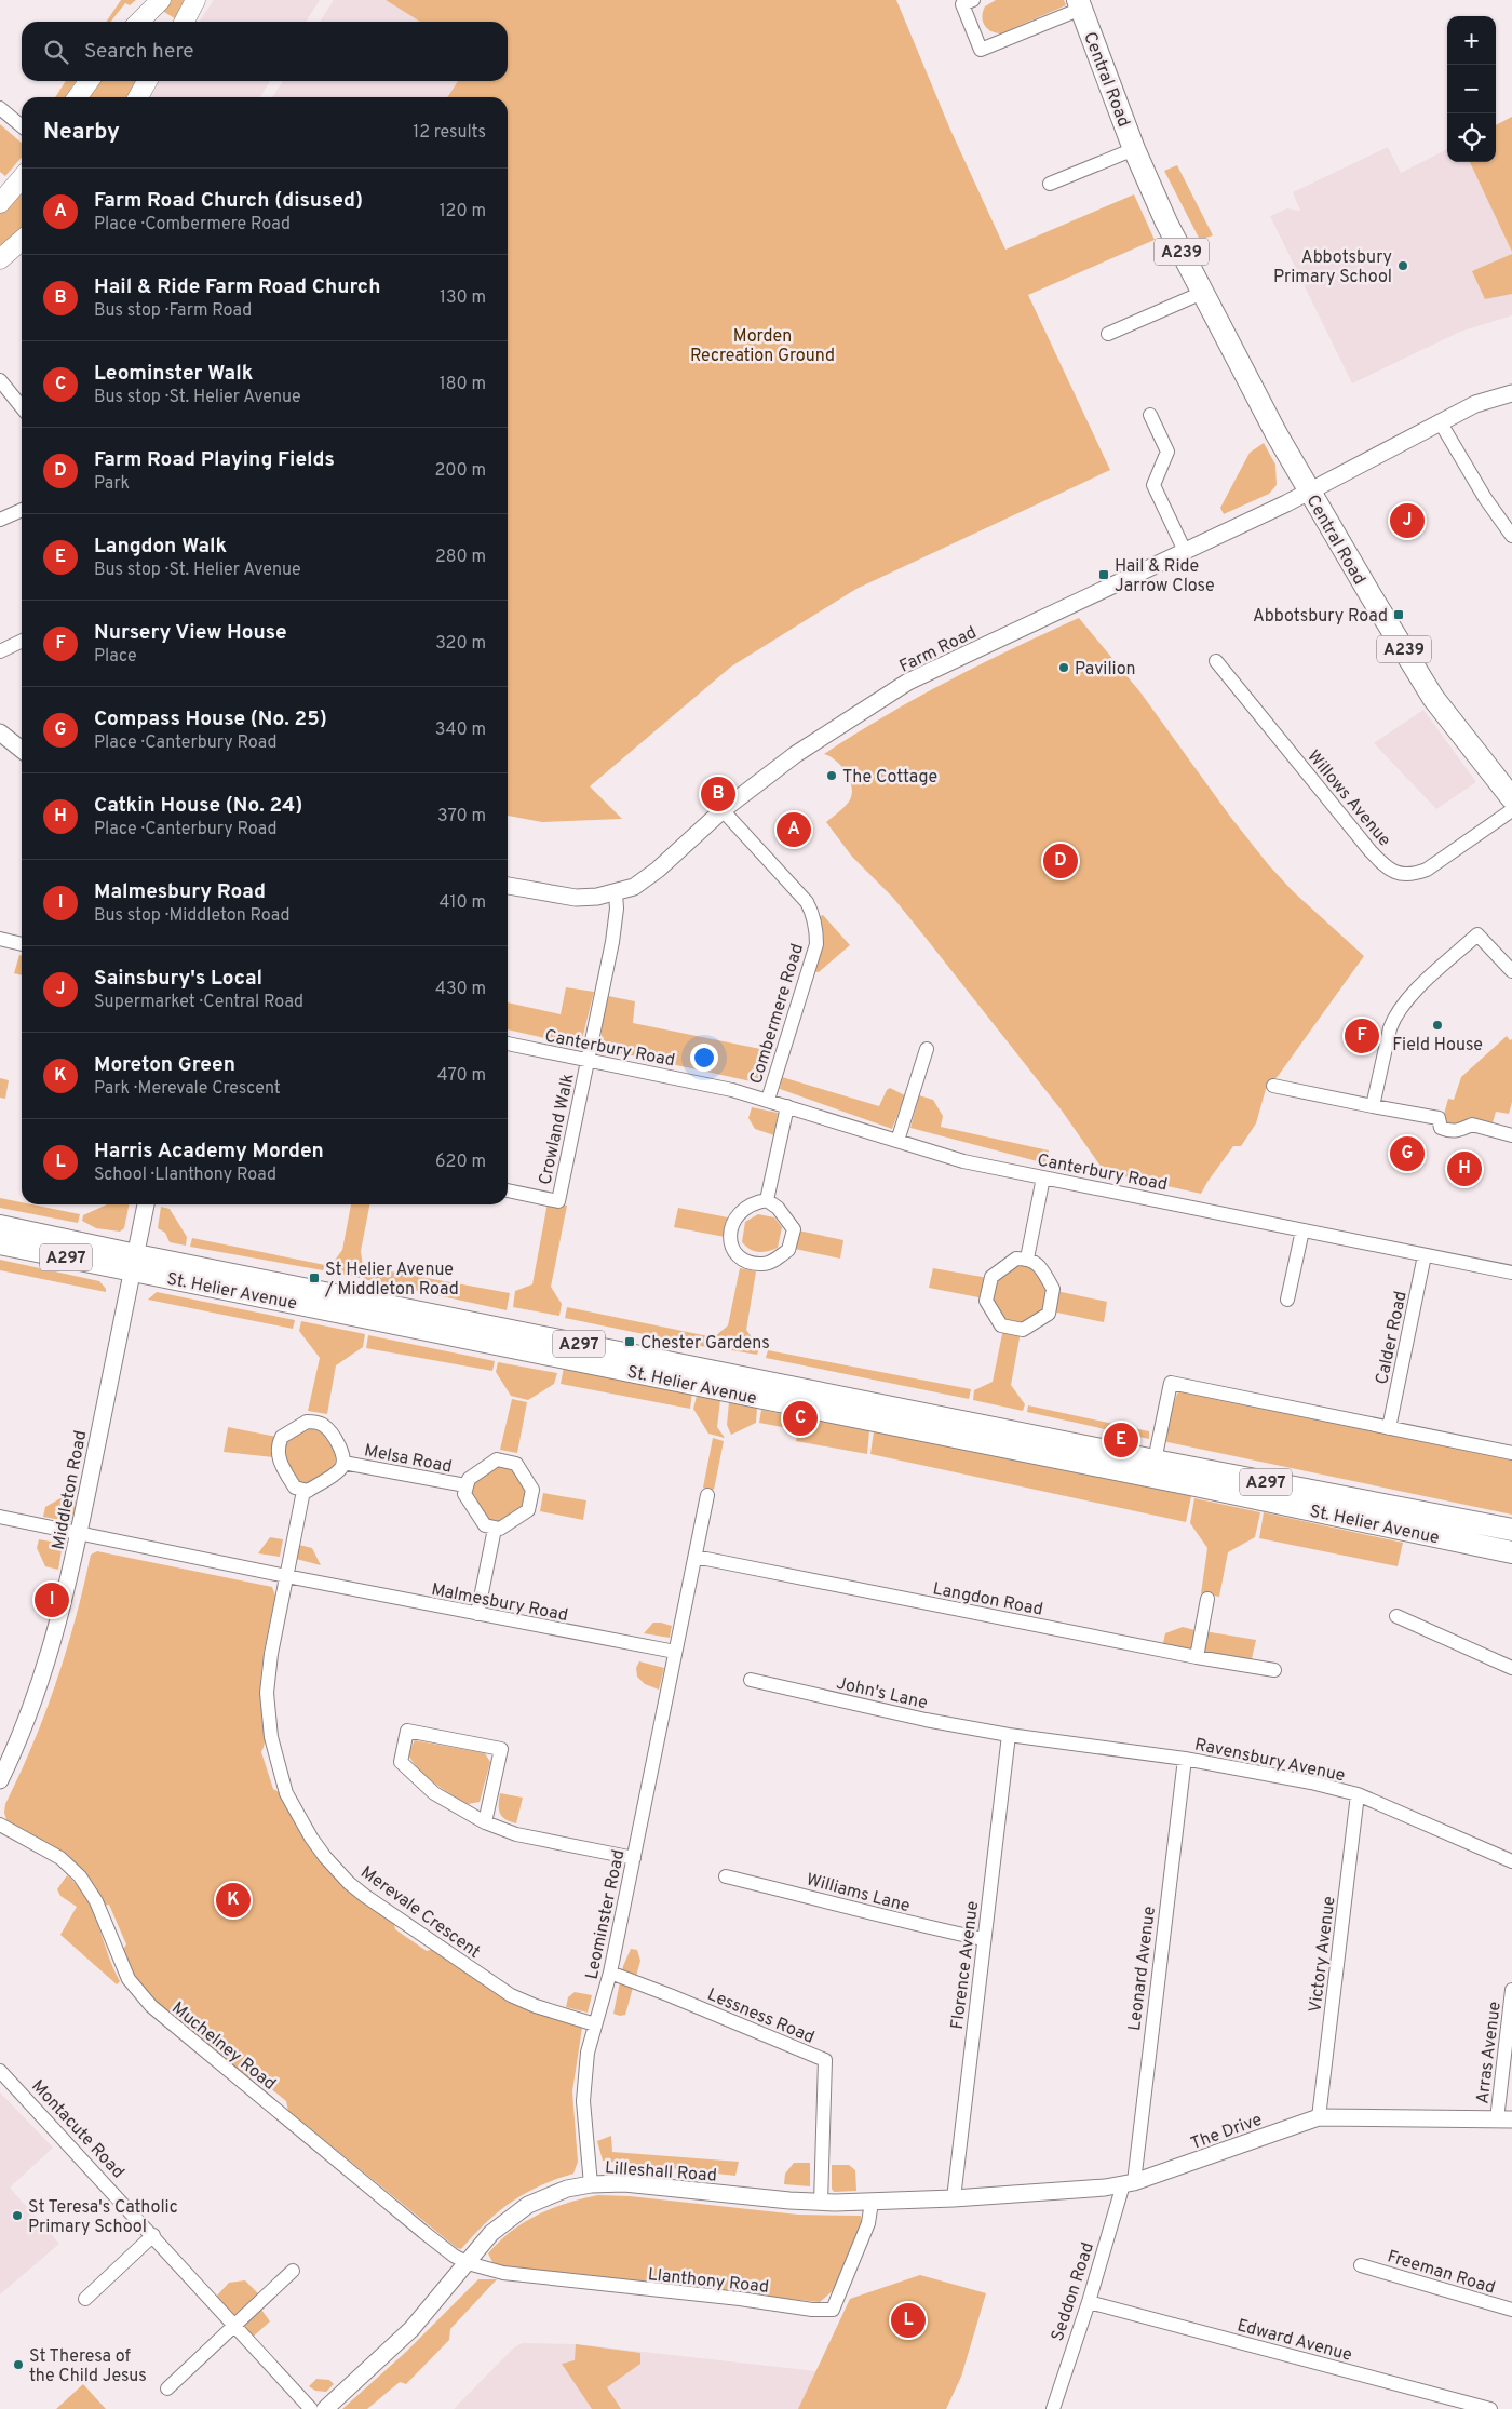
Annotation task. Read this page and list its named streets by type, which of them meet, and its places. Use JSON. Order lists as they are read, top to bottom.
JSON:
{
  "streets": {
    "main road": [
      "Central Road",
      "A239",
      "A297",
      "St. Helier Avenue"
    ],
    "street": [
      "Farm Road",
      "Willows Avenue",
      "Combermere Road",
      "Canterbury Road",
      "Crowland Walk",
      "Calder Road",
      "Melsa Road",
      "Middleton Road",
      "Langdon Road",
      "Malmesbury Road",
      "John's Lane",
      "Ravensbury Avenue",
      "Williams Lane",
      "Merevale Crescent",
      "Leominster Road",
      "Victory Avenue",
      "Florence Avenue",
      "Leonard Avenue",
      "Lessness Road",
      "Muchelney Road",
      "Arras Avenue",
      "Montacute Road",
      "The Drive",
      "Lilleshall Road",
      "Freeman Road",
      "Llanthony Road",
      "Seddon Road",
      "Edward Avenue"
    ]
  },
  "crossings": [
    ["Central Road", "Farm Road"],
    ["Farm Road", "Combermere Road"],
    ["Farm Road", "Crowland Walk"],
    ["Combermere Road", "Canterbury Road"],
    ["Canterbury Road", "Crowland Walk"],
    ["Canterbury Road", "Calder Road"],
    ["St. Helier Avenue", "Middleton Road"],
    ["Melsa Road", "Merevale Crescent"],
    ["Middleton Road", "Malmesbury Road"],
    ["Langdon Road", "Leominster Road"],
    ["Malmesbury Road", "Merevale Crescent"],
    ["Malmesbury Road", "Leominster Road"],
    ["John's Lane", "Ravensbury Avenue"],
    ["John's Lane", "Florence Avenue"],
    ["Ravensbury Avenue", "Victory Avenue"],
    ["Ravensbury Avenue", "Florence Avenue"],
    ["Ravensbury Avenue", "Leonard Avenue"],
    ["Williams Lane", "Florence Avenue"],
    ["Merevale Crescent", "Leominster Road"],
    ["Leominster Road", "Lessness Road"],
    ["Leominster Road", "Lilleshall Road"],
    ["Victory Avenue", "The Drive"],
    ["Florence Avenue", "The Drive"],
    ["Florence Avenue", "Lilleshall Road"],
    ["Leonard Avenue", "The Drive"],
    ["Leonard Avenue", "Seddon Road"],
    ["Lessness Road", "Lilleshall Road"],
    ["Muchelney Road", "Lilleshall Road"],
    ["Muchelney Road", "Llanthony Road"],
    ["Arras Avenue", "The Drive"],
    ["The Drive", "Lilleshall Road"],
    ["The Drive", "Seddon Road"],
    ["Lilleshall Road", "Llanthony Road"],
    ["Seddon Road", "Edward Avenue"]
  ],
  "parks": ["Morden Recreation Ground"],
  "places": {
    "other": [
      "Abbotsbury Primary School",
      "Pavilion",
      "The Cottage",
      "Field House",
      "St Teresa's Catholic Primary School",
      "St Theresa of the Child Jesus"
    ],
    "transit": [
      "Hail & Ride Jarrow Close",
      "Abbotsbury Road",
      "St Helier Avenue / Middleton Road",
      "Chester Gardens"
    ]
  },
  "page": {
    "map_buttons": ["+", "−"],
    "search": "Search here",
    "heading": ["Nearby", "12 results"],
    "list": [
      {
        "mark": "A",
        "name": "Farm Road Church (disused)",
        "note": "Place · Combermere Road",
        "value": "120 m"
      },
      {
        "mark": "B",
        "name": "Hail & Ride Farm Road Church",
        "note": "Bus stop · Farm Road",
        "value": "130 m"
      },
      {
        "mark": "C",
        "name": "Leominster Walk",
        "note": "Bus stop · St. Helier Avenue",
        "value": "180 m"
      },
      {
        "mark": "D",
        "name": "Farm Road Playing Fields",
        "note": "Park",
        "value": "200 m"
      },
      {
        "mark": "E",
        "name": "Langdon Walk",
        "note": "Bus stop · St. Helier Avenue",
        "value": "280 m"
      },
      {
        "mark": "F",
        "name": "Nursery View House",
        "note": "Place",
        "value": "320 m"
      },
      {
        "mark": "G",
        "name": "Compass House (No. 25)",
        "note": "Place · Canterbury Road",
        "value": "340 m"
      },
      {
        "mark": "H",
        "name": "Catkin House (No. 24)",
        "note": "Place · Canterbury Road",
        "value": "370 m"
      },
      {
        "mark": "I",
        "name": "Malmesbury Road",
        "note": "Bus stop · Middleton Road",
        "value": "410 m"
      },
      {
        "mark": "J",
        "name": "Sainsbury's Local",
        "note": "Supermarket · Central Road",
        "value": "430 m"
      },
      {
        "mark": "K",
        "name": "Moreton Green",
        "note": "Park · Merevale Crescent",
        "value": "470 m"
      },
      {
        "mark": "L",
        "name": "Harris Academy Morden",
        "note": "School · Llanthony Road",
        "value": "620 m"
      }
    ],
    "pins": [
      "J",
      "B",
      "A",
      "D",
      "F",
      "G",
      "H",
      "C",
      "E",
      "I",
      "K",
      "L"
    ]
  }
}
